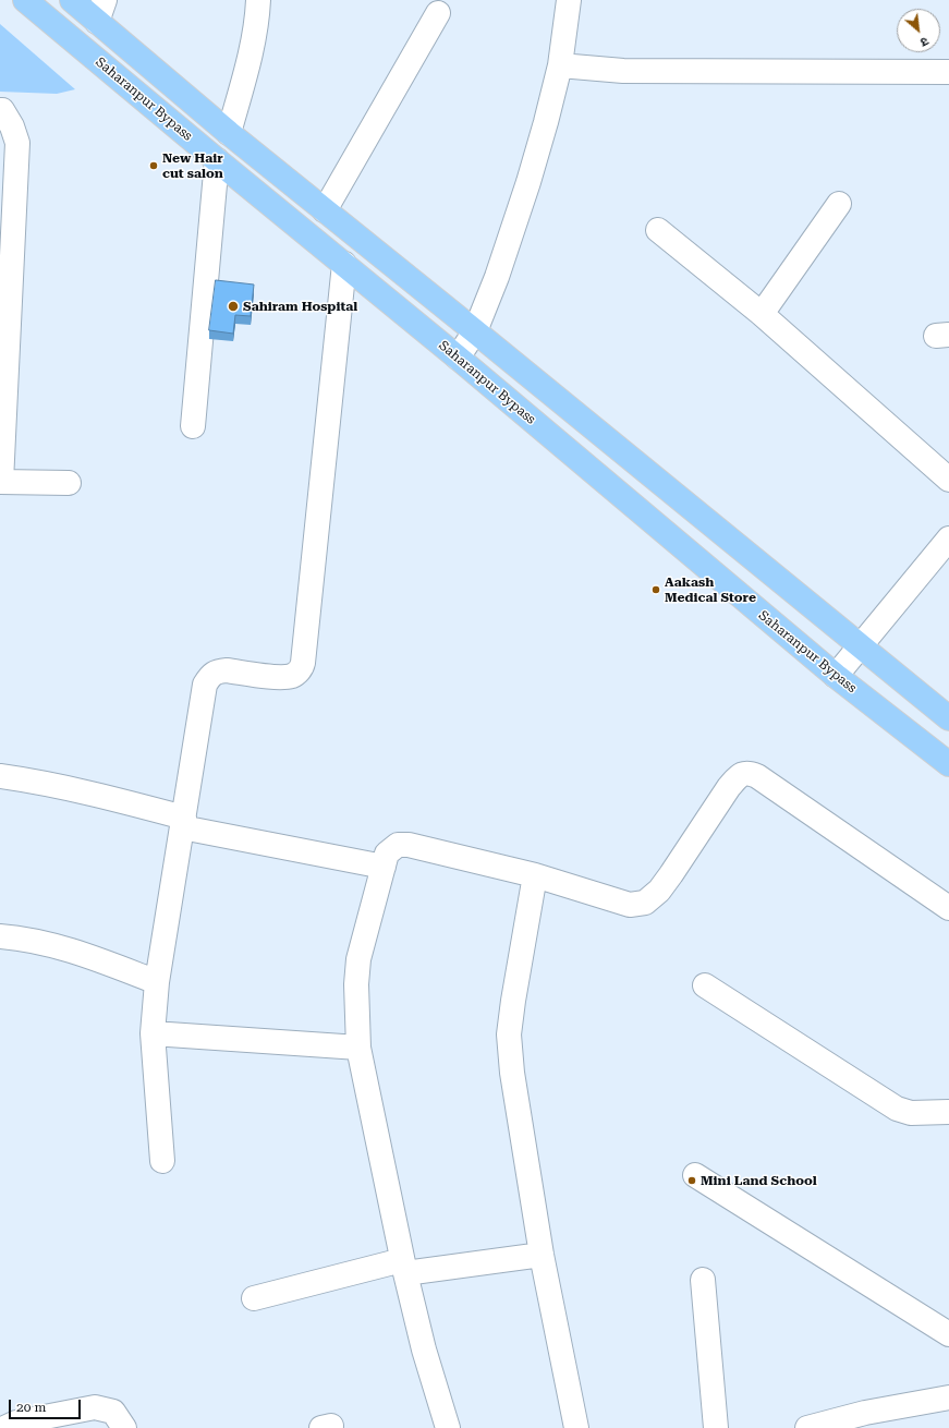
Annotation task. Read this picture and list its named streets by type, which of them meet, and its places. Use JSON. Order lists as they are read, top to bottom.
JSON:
{
  "streets": {
    "main road": ["Saharanpur Bypass"]
  },
  "places": [
    "New Hair cut salon",
    "Sahiram Hospital",
    "Aakash Medical Store",
    "Mini Land School"
  ],
  "scale_bar": "20 m",
  "north": "bottom right"
}
